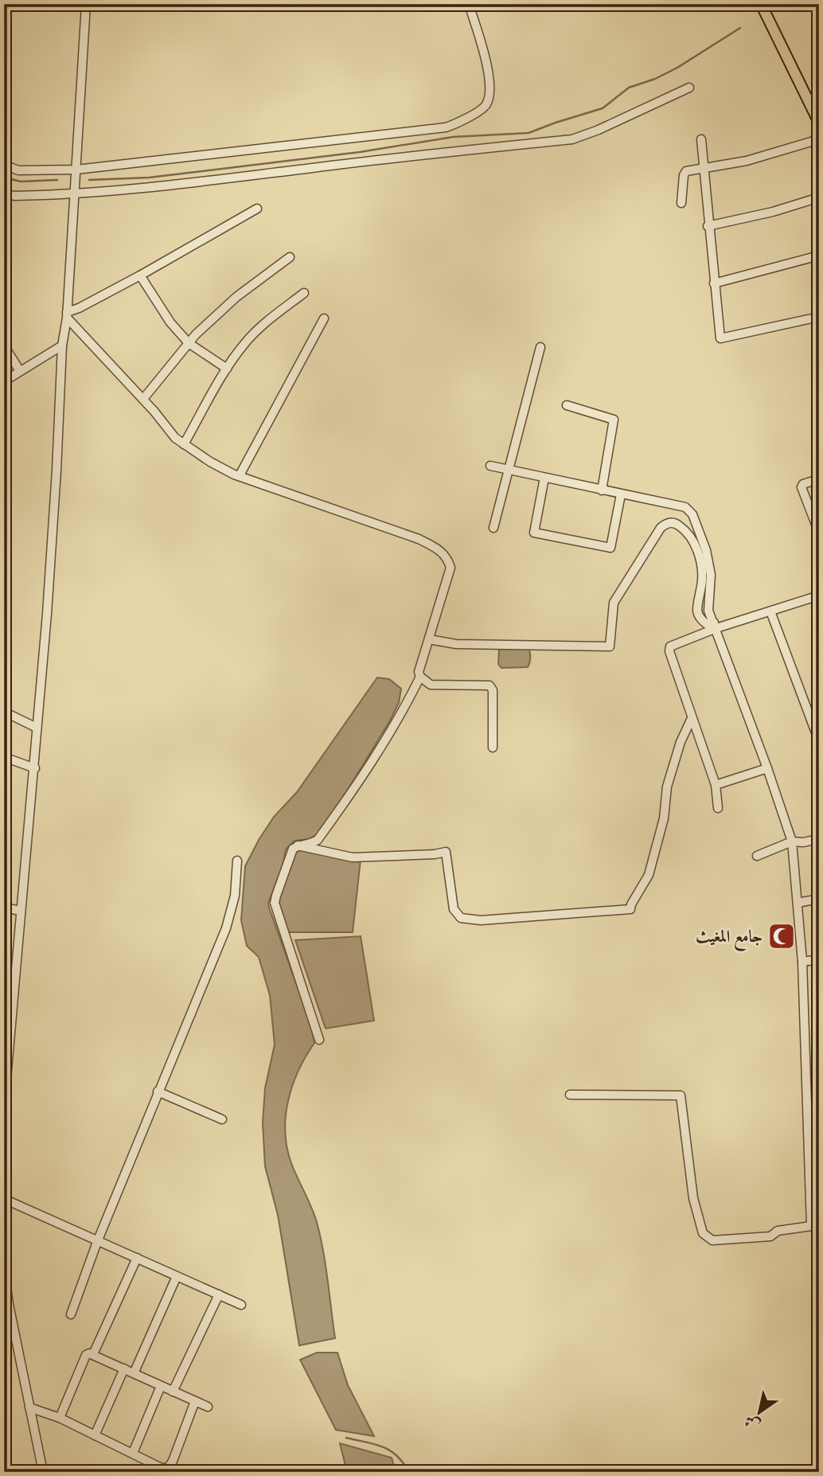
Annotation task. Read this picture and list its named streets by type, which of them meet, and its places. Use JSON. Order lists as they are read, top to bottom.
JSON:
{
  "places": {
    "mosque": ["جامع المغيث"]
  },
  "north": "bottom left"
}
